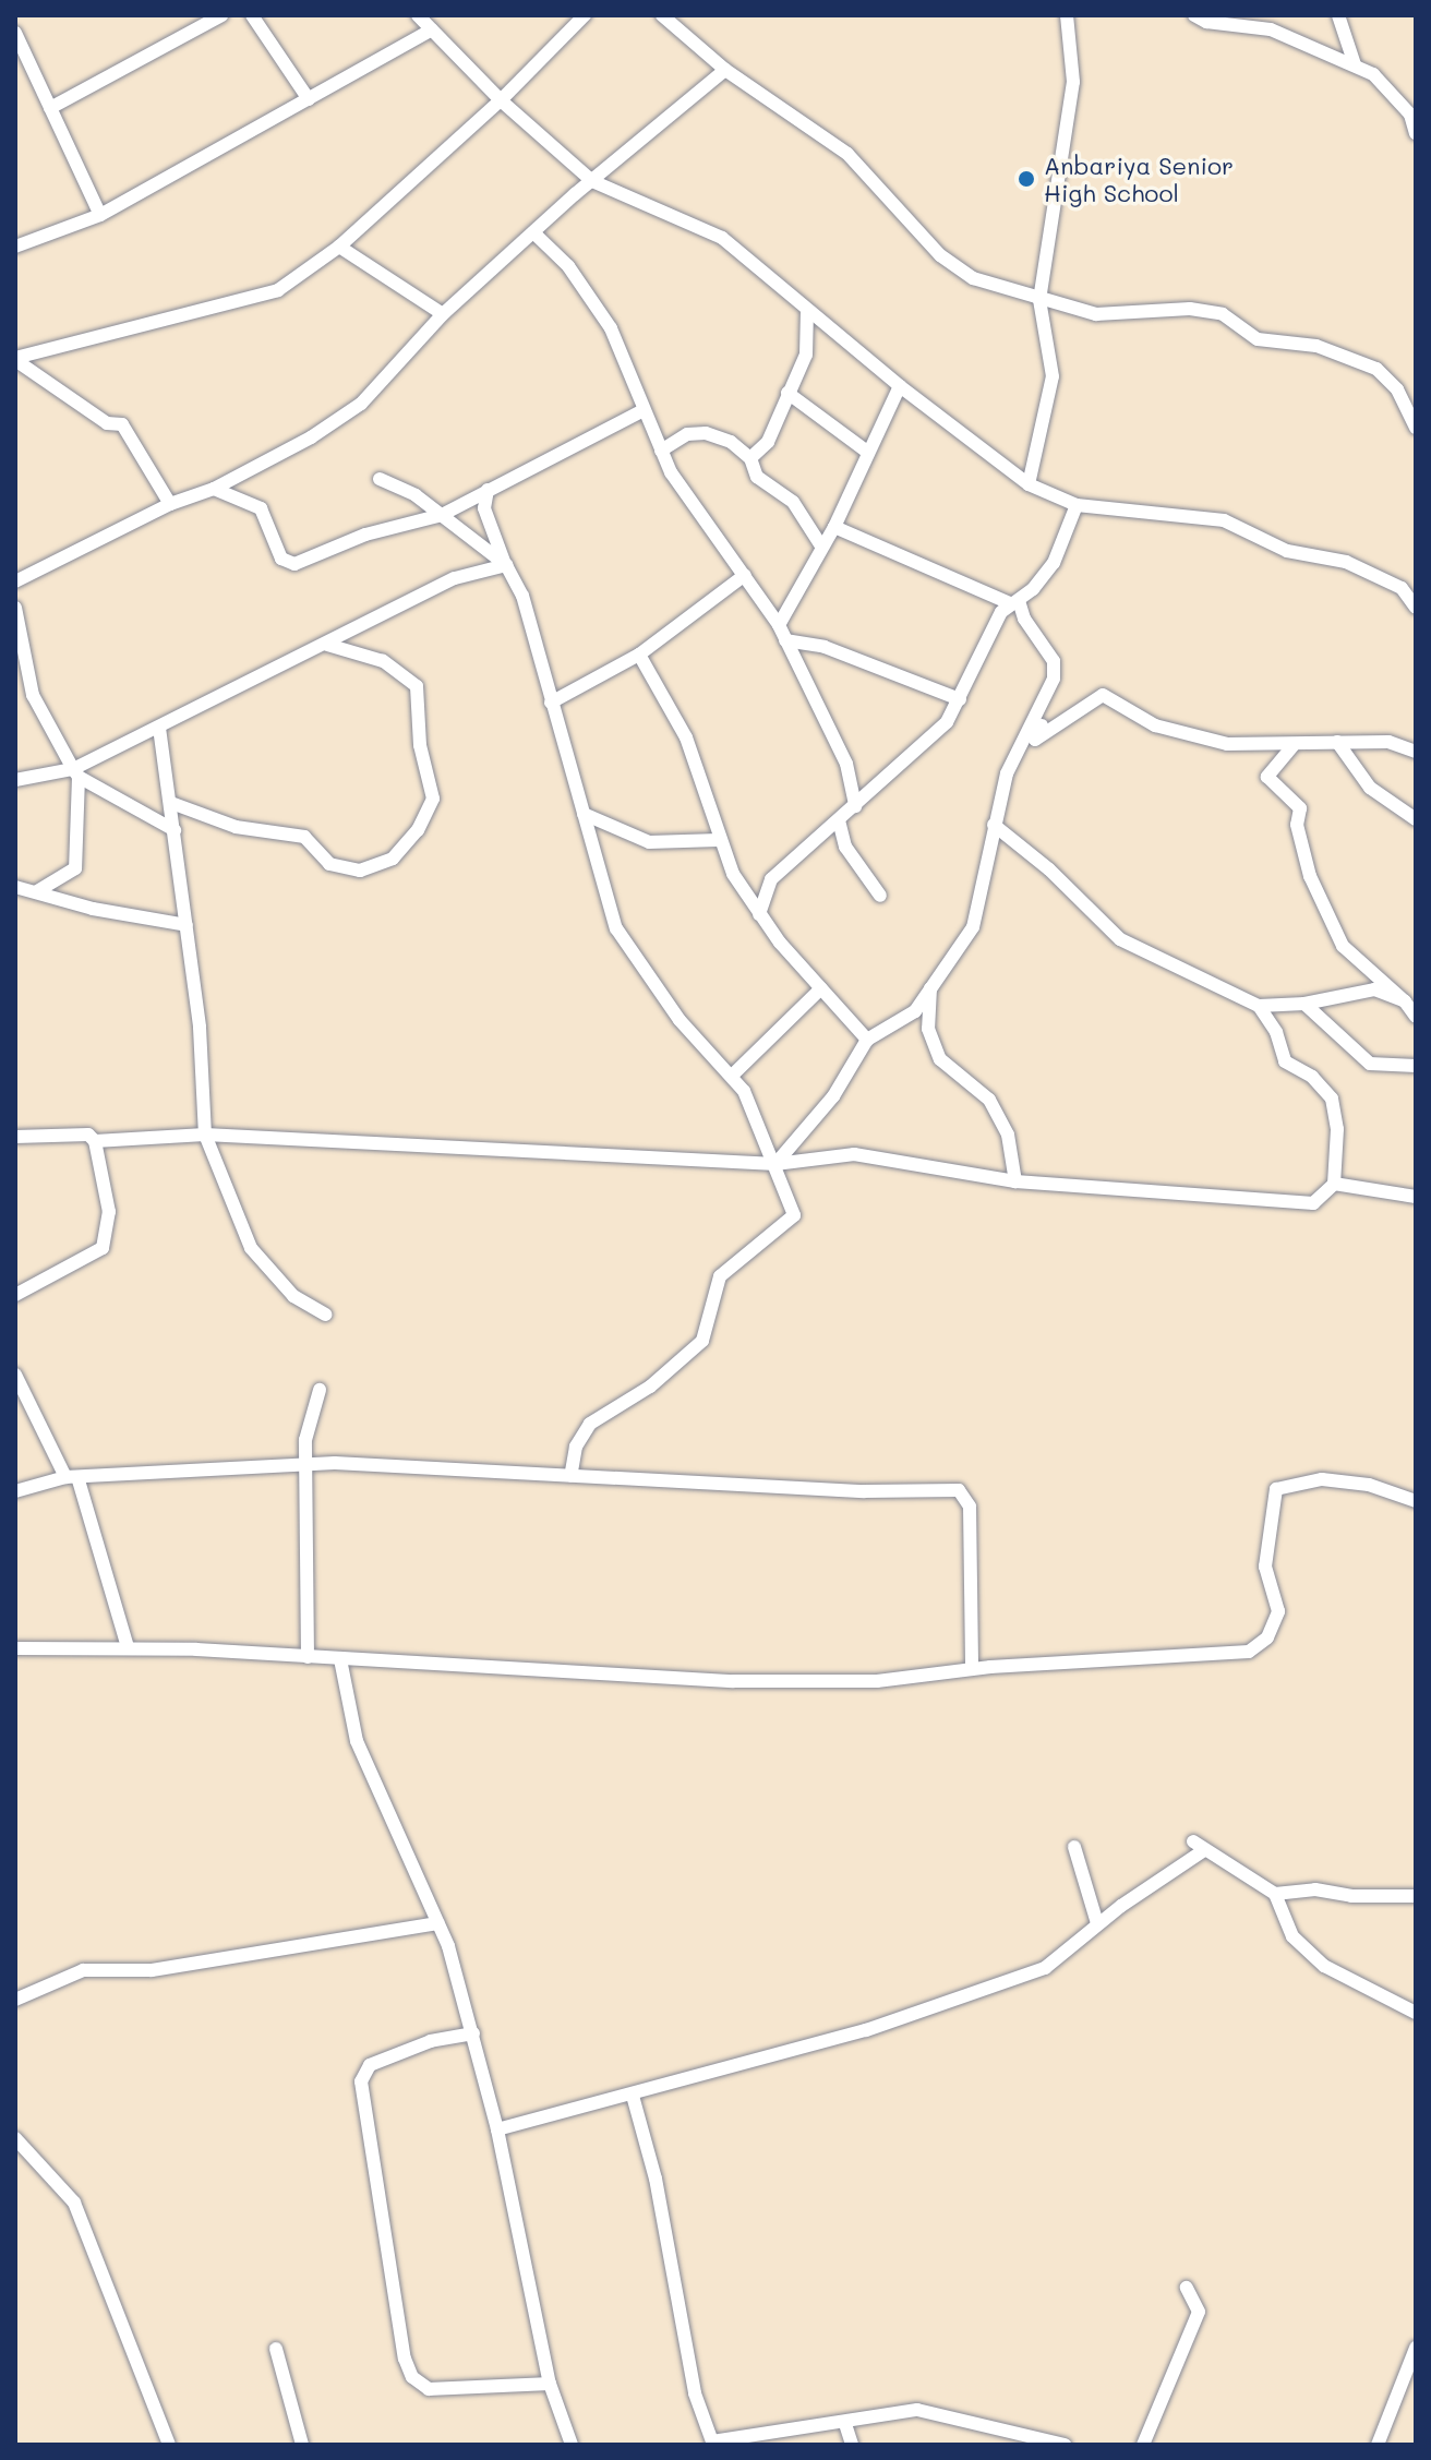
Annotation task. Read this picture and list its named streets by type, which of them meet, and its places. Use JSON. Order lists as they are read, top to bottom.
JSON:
{
  "places": ["Anbariya Senior High School"]
}
